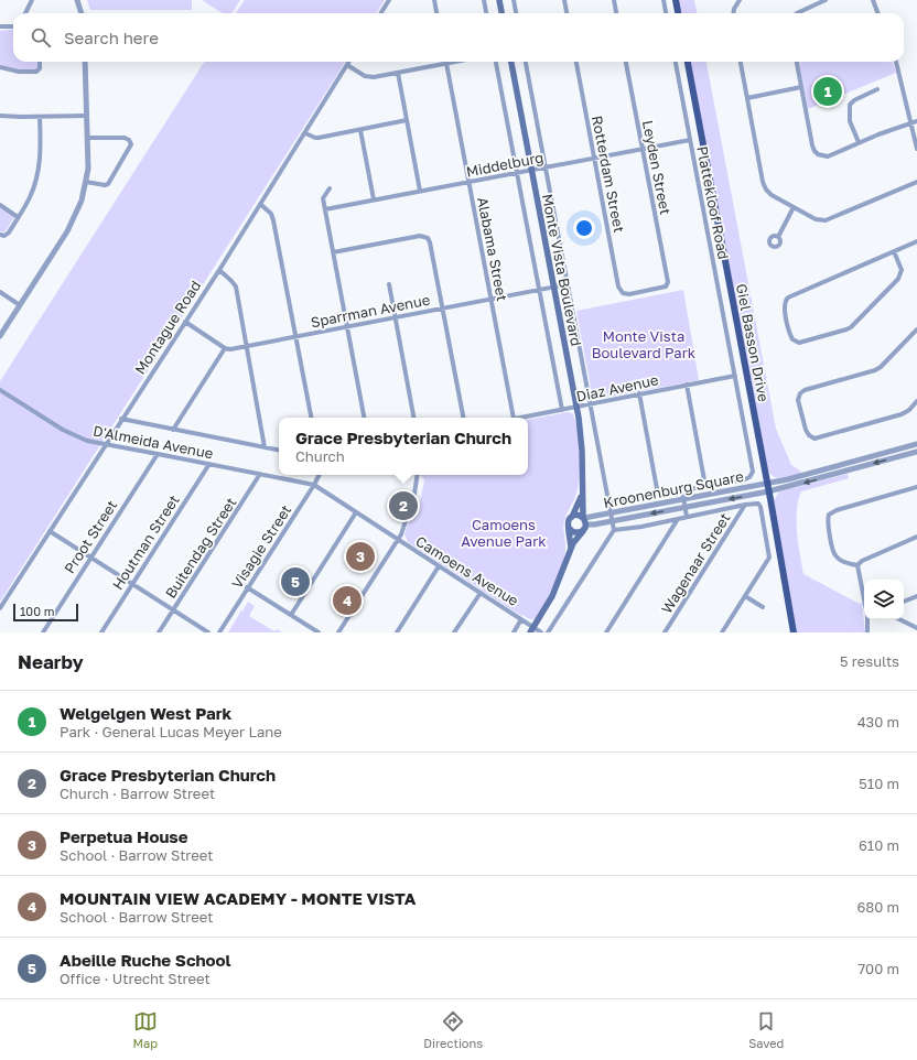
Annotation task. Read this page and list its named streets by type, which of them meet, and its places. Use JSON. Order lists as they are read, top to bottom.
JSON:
{
  "streets": {
    "main road": ["Monte Vista Boulevard", "Giel Basson Drive"],
    "street": [
      "Middelburg",
      "Leyden Street",
      "Rotterdam Street",
      "Plattekloof Road",
      "Alabama Street",
      "Sparrman Avenue",
      "Montague Road",
      "Diaz Avenue",
      "D'Almeida Avenue",
      "Kroonenburg Square",
      "Proot Street",
      "Houtman Street",
      "Visagie Street",
      "Buitendag Street",
      "Wagenaar Street",
      "Camoens Avenue"
    ]
  },
  "crossings": [
    ["Middelburg", "Leyden Street"],
    ["Middelburg", "Rotterdam Street"],
    ["Middelburg", "Plattekloof Road"],
    ["Middelburg", "Alabama Street"],
    ["Middelburg", "Monte Vista Boulevard"],
    ["Leyden Street", "Rotterdam Street"],
    ["Plattekloof Road", "Diaz Avenue"],
    ["Plattekloof Road", "Kroonenburg Square"],
    ["Alabama Street", "Sparrman Avenue"],
    ["Monte Vista Boulevard", "Sparrman Avenue"],
    ["Monte Vista Boulevard", "Diaz Avenue"],
    ["Monte Vista Boulevard", "Kroonenburg Square"],
    ["Montague Road", "D'Almeida Avenue"],
    ["Giel Basson Drive", "Kroonenburg Square"],
    ["D'Almeida Avenue", "Proot Street"],
    ["D'Almeida Avenue", "Houtman Street"],
    ["D'Almeida Avenue", "Visagie Street"],
    ["D'Almeida Avenue", "Buitendag Street"],
    ["D'Almeida Avenue", "Camoens Avenue"],
    ["Kroonenburg Square", "Wagenaar Street"],
    ["Visagie Street", "Camoens Avenue"]
  ],
  "parks": ["Monte Vista Boulevard Park", "Camoens Avenue Park"],
  "scale_bar": "100 m",
  "page": {
    "search": "Search here",
    "pins": [
      "1",
      "2",
      "3",
      "5",
      "4"
    ],
    "popup": ["Grace Presbyterian Church", "Church"],
    "scale": "100 m",
    "heading": ["Nearby", "5 results"],
    "list": [
      {
        "mark": "1",
        "name": "Welgelgen West Park",
        "note": "Park · General Lucas Meyer Lane",
        "value": "430 m"
      },
      {
        "mark": "2",
        "name": "Grace Presbyterian Church",
        "note": "Church · Barrow Street",
        "value": "510 m"
      },
      {
        "mark": "3",
        "name": "Perpetua House",
        "note": "School · Barrow Street",
        "value": "610 m"
      },
      {
        "mark": "4",
        "name": "MOUNTAIN VIEW ACADEMY - MONTE VISTA",
        "note": "School · Barrow Street",
        "value": "680 m"
      },
      {
        "mark": "5",
        "name": "Abeille Ruche School",
        "note": "Office · Utrecht Street",
        "value": "700 m"
      }
    ],
    "nav": ["Map", "Directions", "Saved"]
  }
}
